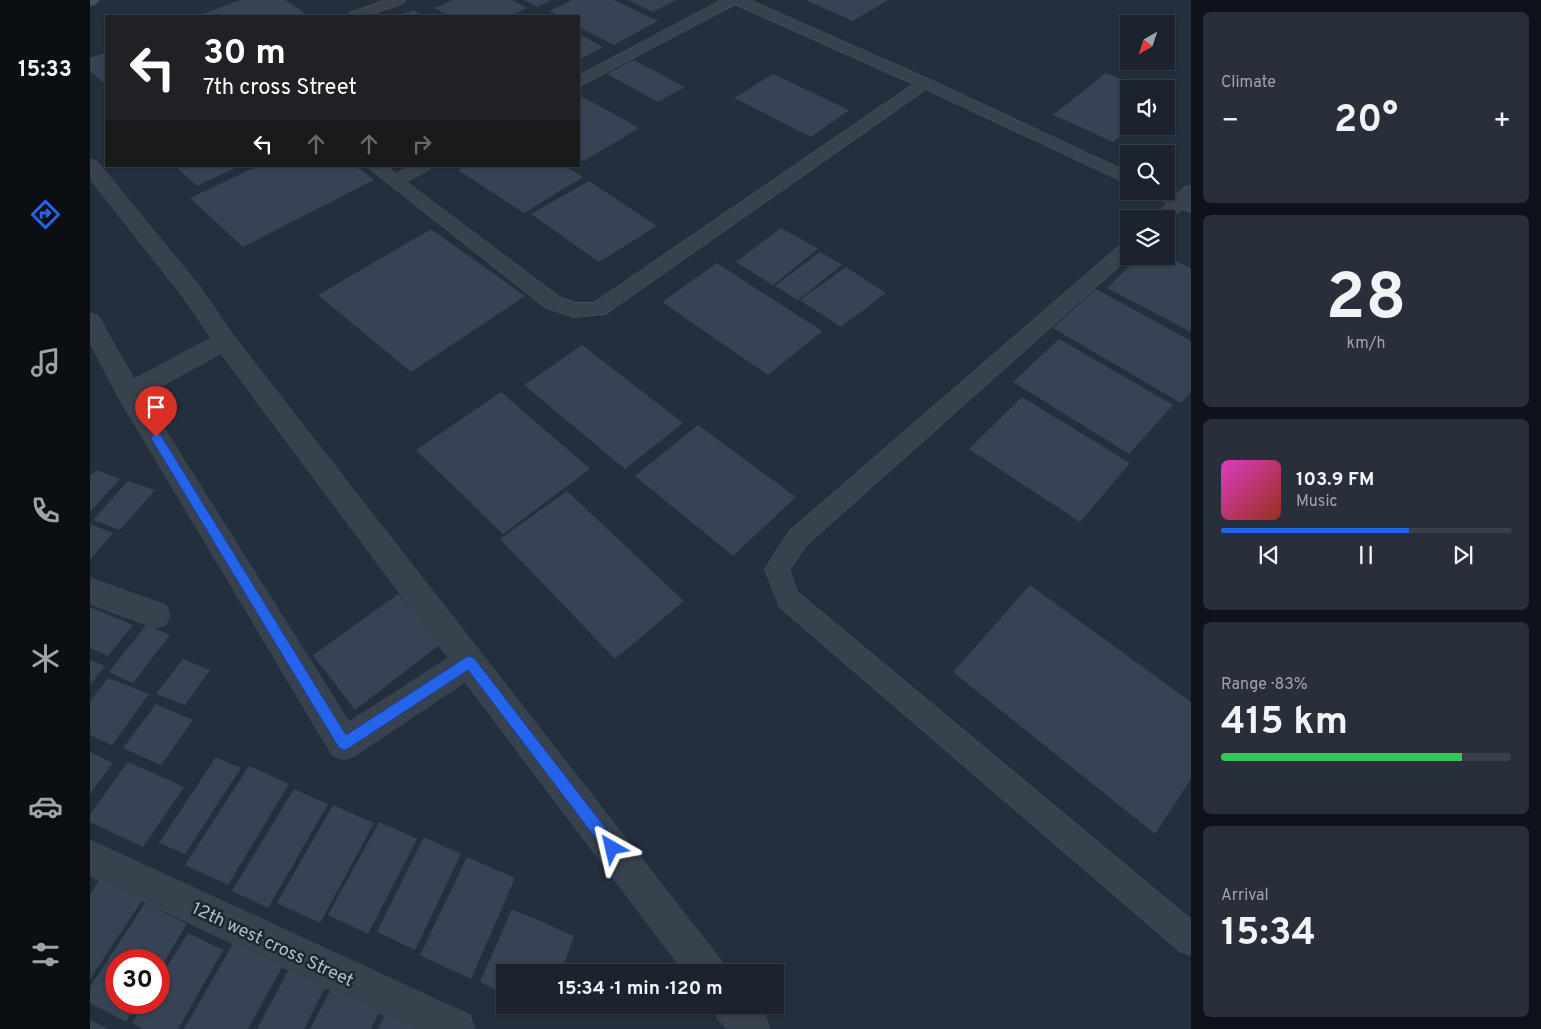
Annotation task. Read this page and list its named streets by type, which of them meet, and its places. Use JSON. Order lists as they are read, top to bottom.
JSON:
{
  "streets": {
    "street": ["12th west cross Street"]
  },
  "north": "bottom left",
  "page": {
    "tabs": "15:33",
    "tile": [
      "Climate",
      ["28", "km/h"],
      ["Range · 83%", "415 km"],
      ["Arrival", "15:34"]
    ],
    "turn": ["30 m", "7th cross Street"],
    "heat": ["−", "20°", "+"],
    "song": ["103.9 FM", "Music"],
    "limit": "30",
    "trip": "15:34 · 1 min · 120 m"
  }
}
